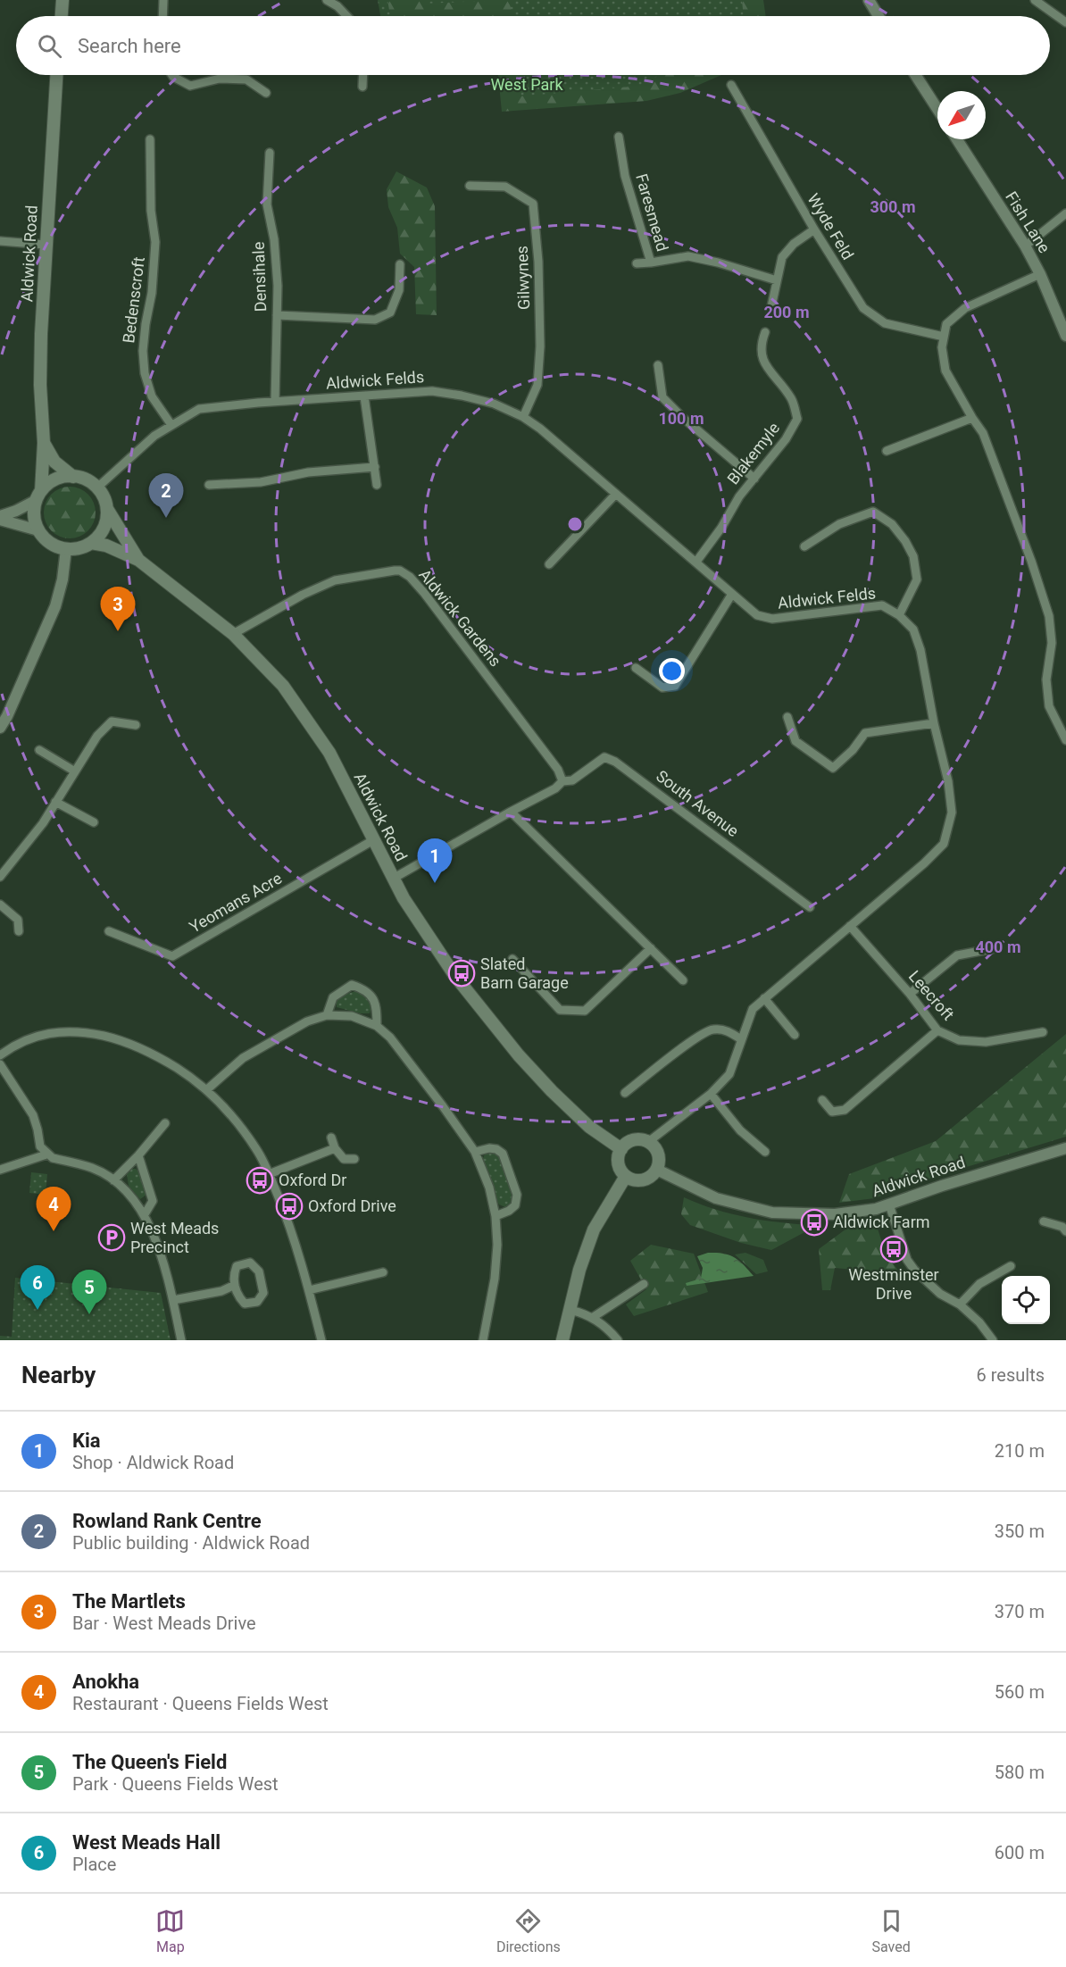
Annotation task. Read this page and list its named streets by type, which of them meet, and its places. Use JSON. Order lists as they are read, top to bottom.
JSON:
{
  "streets": {
    "main road": ["Aldwick Road"],
    "street": [
      "Faresmead",
      "Fish Lane",
      "Wyde Feld",
      "Densihale",
      "Gilwynes",
      "Bedenscroft",
      "Aldwick Felds",
      "Blakemyle",
      "Aldwick Gardens",
      "South Avenue",
      "Yeomans Acre",
      "Leecroft"
    ]
  },
  "crossings": [
    ["Aldwick Road", "Aldwick Felds"],
    ["Aldwick Road", "Aldwick Gardens"],
    ["Aldwick Road", "Yeomans Acre"],
    ["Densihale", "Aldwick Felds"],
    ["Gilwynes", "Aldwick Felds"],
    ["Bedenscroft", "Aldwick Felds"],
    ["Aldwick Felds", "Blakemyle"],
    ["Aldwick Gardens", "South Avenue"]
  ],
  "parks": ["West Park"],
  "places": {
    "bus stop": [
      "Slated Barn Garage",
      "Oxford Dr",
      "Oxford Drive",
      "Aldwick Farm",
      "Westminster Drive"
    ],
    "parking": ["West Meads Precinct"]
  },
  "north": "bottom left",
  "page": {
    "search": "Search here",
    "pins": [
      "2",
      "3",
      "1",
      "4",
      "6",
      "5"
    ],
    "heading": ["Nearby", "6 results"],
    "list": [
      {
        "mark": "1",
        "name": "Kia",
        "note": "Shop · Aldwick Road",
        "value": "210 m"
      },
      {
        "mark": "2",
        "name": "Rowland Rank Centre",
        "note": "Public building · Aldwick Road",
        "value": "350 m"
      },
      {
        "mark": "3",
        "name": "The Martlets",
        "note": "Bar · West Meads Drive",
        "value": "370 m"
      },
      {
        "mark": "4",
        "name": "Anokha",
        "note": "Restaurant · Queens Fields West",
        "value": "560 m"
      },
      {
        "mark": "5",
        "name": "The Queen's Field",
        "note": "Park · Queens Fields West",
        "value": "580 m"
      },
      {
        "mark": "6",
        "name": "West Meads Hall",
        "note": "Place",
        "value": "600 m"
      }
    ],
    "nav": ["Map", "Directions", "Saved"]
  },
  "rings": [
    "300 m",
    "200 m",
    "100 m",
    "400 m"
  ]
}
